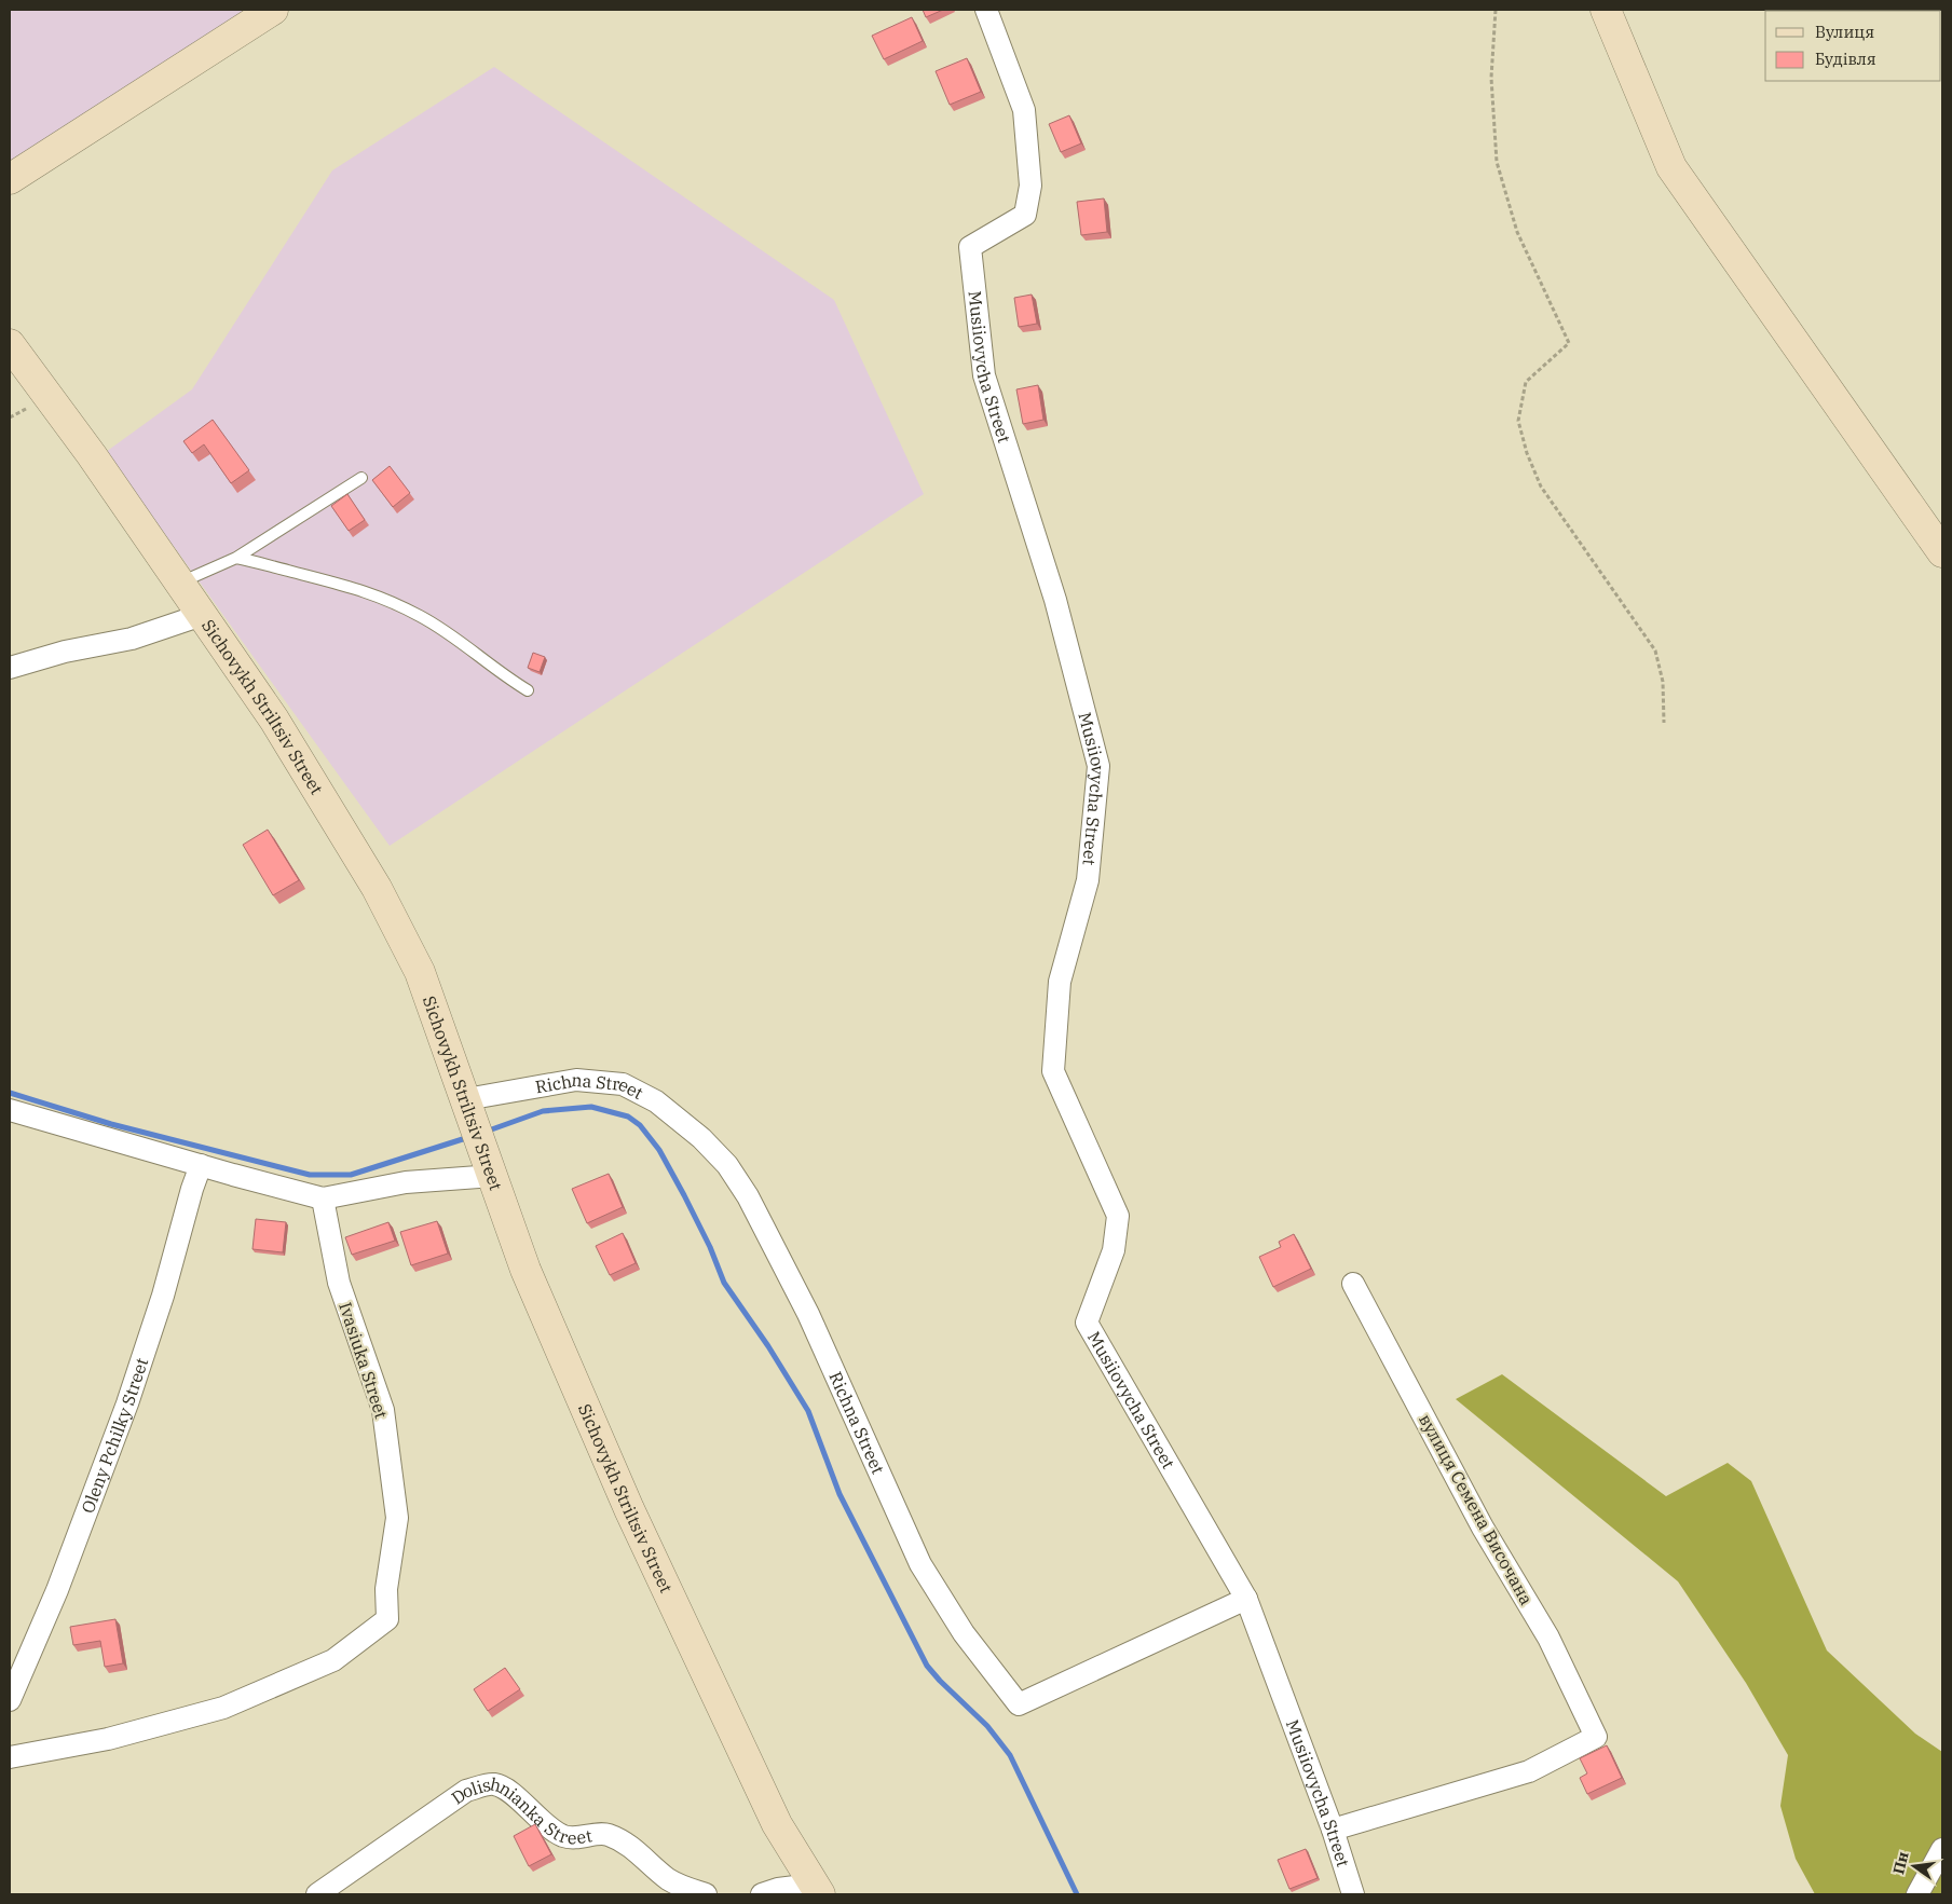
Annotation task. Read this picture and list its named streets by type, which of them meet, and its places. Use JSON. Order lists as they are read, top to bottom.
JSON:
{
  "streets": {
    "street": [
      "Musiiovycha Street",
      "Sichovykh Striltsiv Street",
      "Richna Street",
      "Ivasiuka Street",
      "Oleny Pchilky Street",
      "вулиця Семена Височана",
      "Dolishnianka Street"
    ]
  },
  "crossings": [
    ["Musiiovycha Street", "Richna Street"],
    ["Musiiovycha Street", "вулиця Семена Височана"],
    ["Sichovykh Striltsiv Street", "Richna Street"]
  ],
  "legend": ["Вулиця", "Будівля"],
  "north": "left"
}
